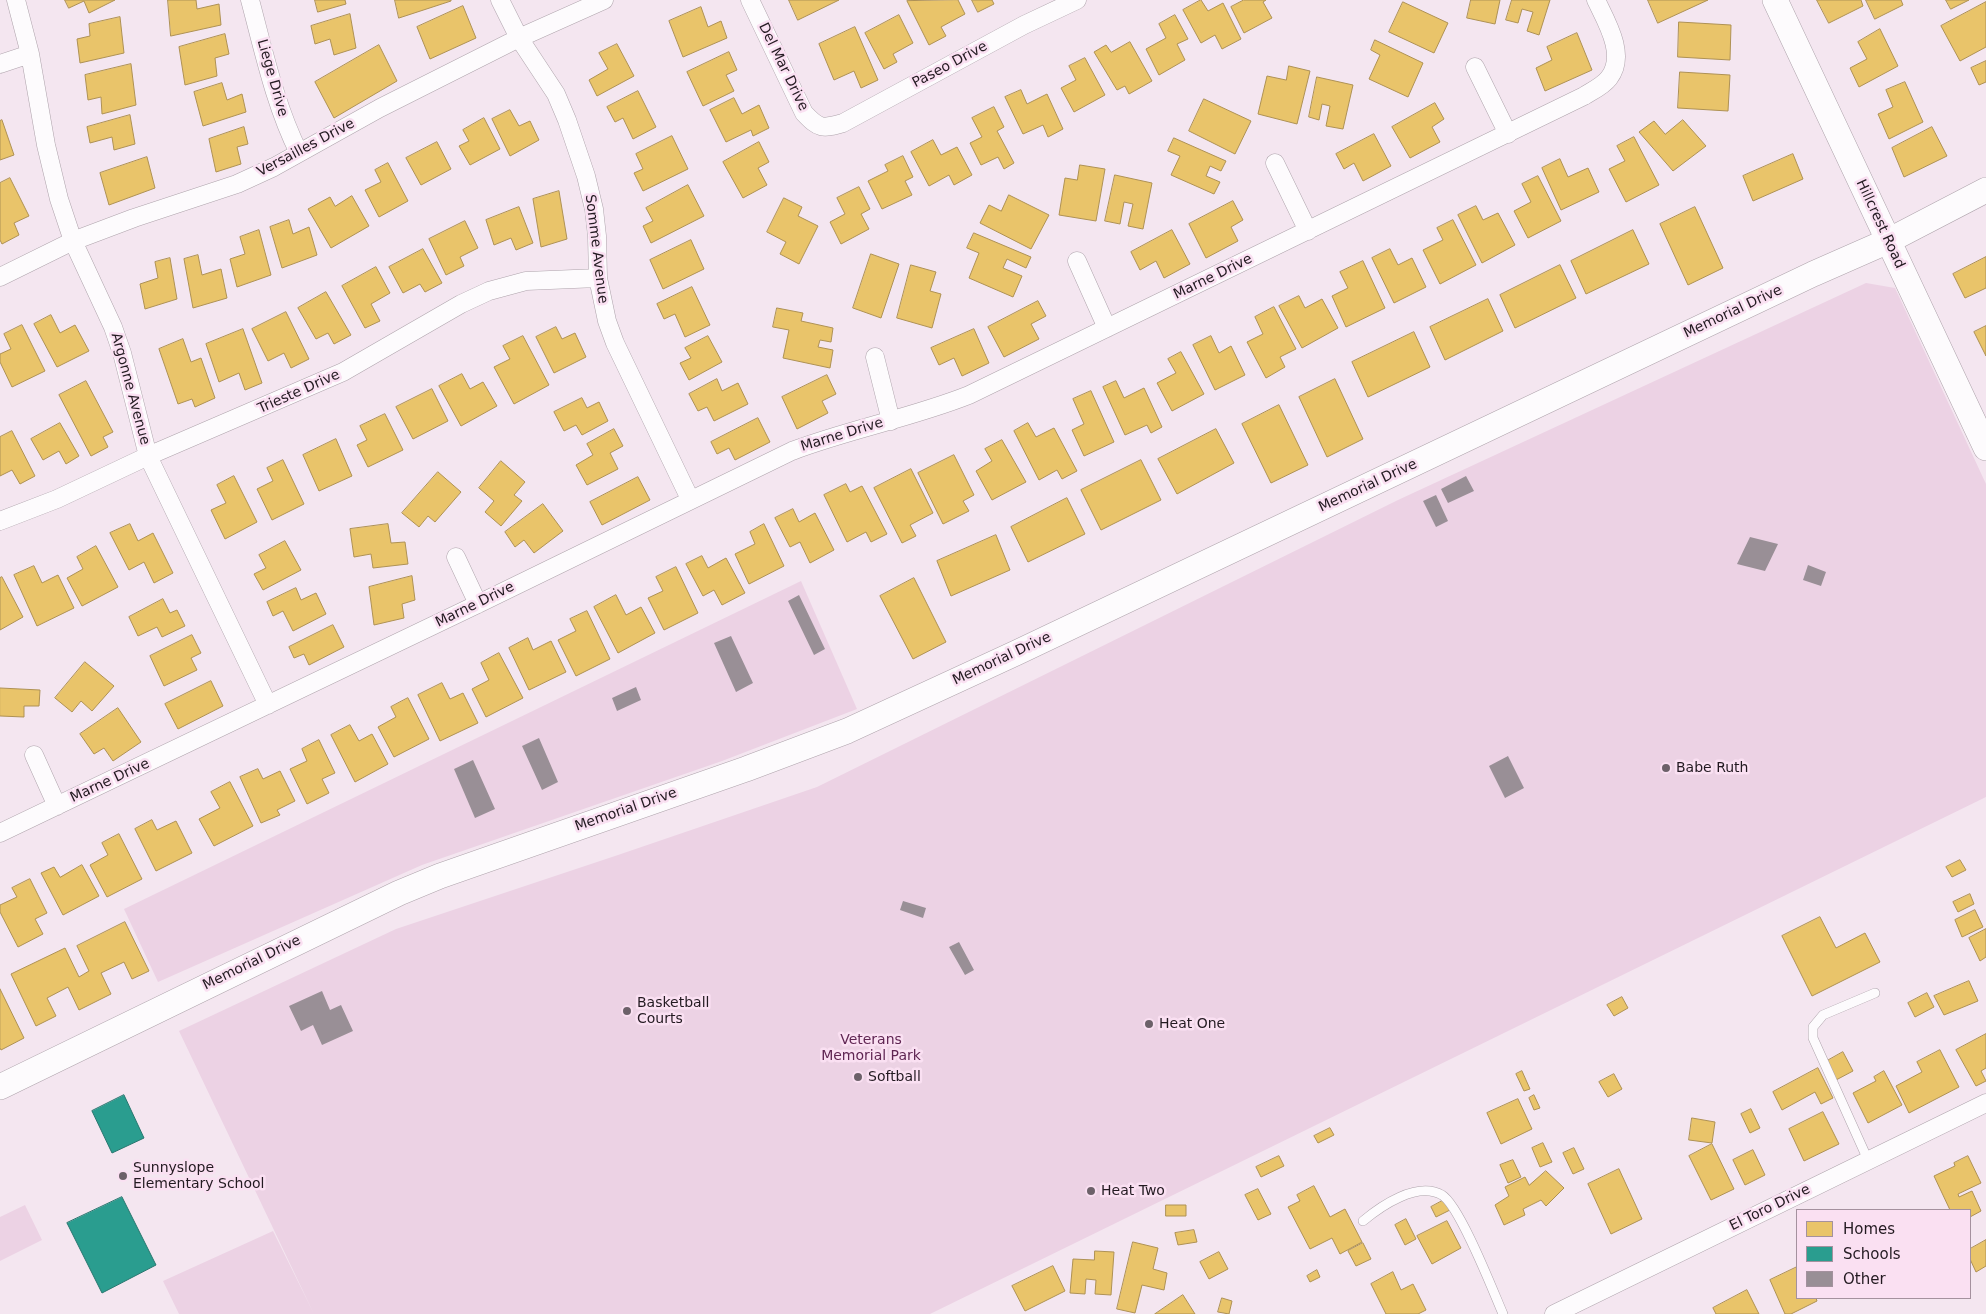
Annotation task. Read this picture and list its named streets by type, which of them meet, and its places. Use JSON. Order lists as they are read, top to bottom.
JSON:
{
  "streets": {
    "street": [
      "Paseo Drive",
      "Del Mar Drive",
      "Liege Drive",
      "Versailles Drive",
      "Hillcrest Road",
      "Somme Avenue",
      "Marne Drive",
      "Memorial Drive",
      "Argonne Avenue",
      "Trieste Drive",
      "El Toro Drive"
    ]
  },
  "crossings": [
    ["Paseo Drive", "Del Mar Drive"],
    ["Liege Drive", "Versailles Drive"],
    ["Versailles Drive", "Somme Avenue"],
    ["Versailles Drive", "Argonne Avenue"],
    ["Hillcrest Road", "Memorial Drive"],
    ["Somme Avenue", "Marne Drive"],
    ["Somme Avenue", "Trieste Drive"],
    ["Marne Drive", "Argonne Avenue"],
    ["Argonne Avenue", "Trieste Drive"]
  ],
  "parks": ["Veterans Memorial Park"],
  "places": [
    "Babe Ruth",
    "Basketball Courts",
    "Heat One",
    "Softball",
    "Sunnyslope Elementary School",
    "Heat Two"
  ],
  "legend": ["Homes", "Schools", "Other"]
}
